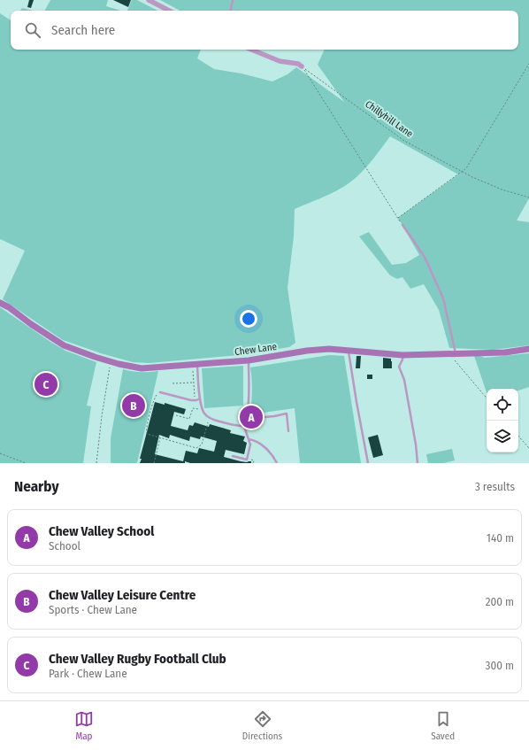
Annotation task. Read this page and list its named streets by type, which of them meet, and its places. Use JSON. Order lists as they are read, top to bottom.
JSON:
{
  "streets": {
    "main road": ["Chew Lane"],
    "path": ["Chillyhill Lane"]
  },
  "page": {
    "search": "Search here",
    "pins": ["C", "B", "A"],
    "heading": ["Nearby", "3 results"],
    "list": [
      {
        "mark": "A",
        "name": "Chew Valley School",
        "note": "School",
        "value": "140 m"
      },
      {
        "mark": "B",
        "name": "Chew Valley Leisure Centre",
        "note": "Sports · Chew Lane",
        "value": "200 m"
      },
      {
        "mark": "C",
        "name": "Chew Valley Rugby Football Club",
        "note": "Park · Chew Lane",
        "value": "300 m"
      }
    ],
    "nav": ["Map", "Directions", "Saved"]
  }
}
